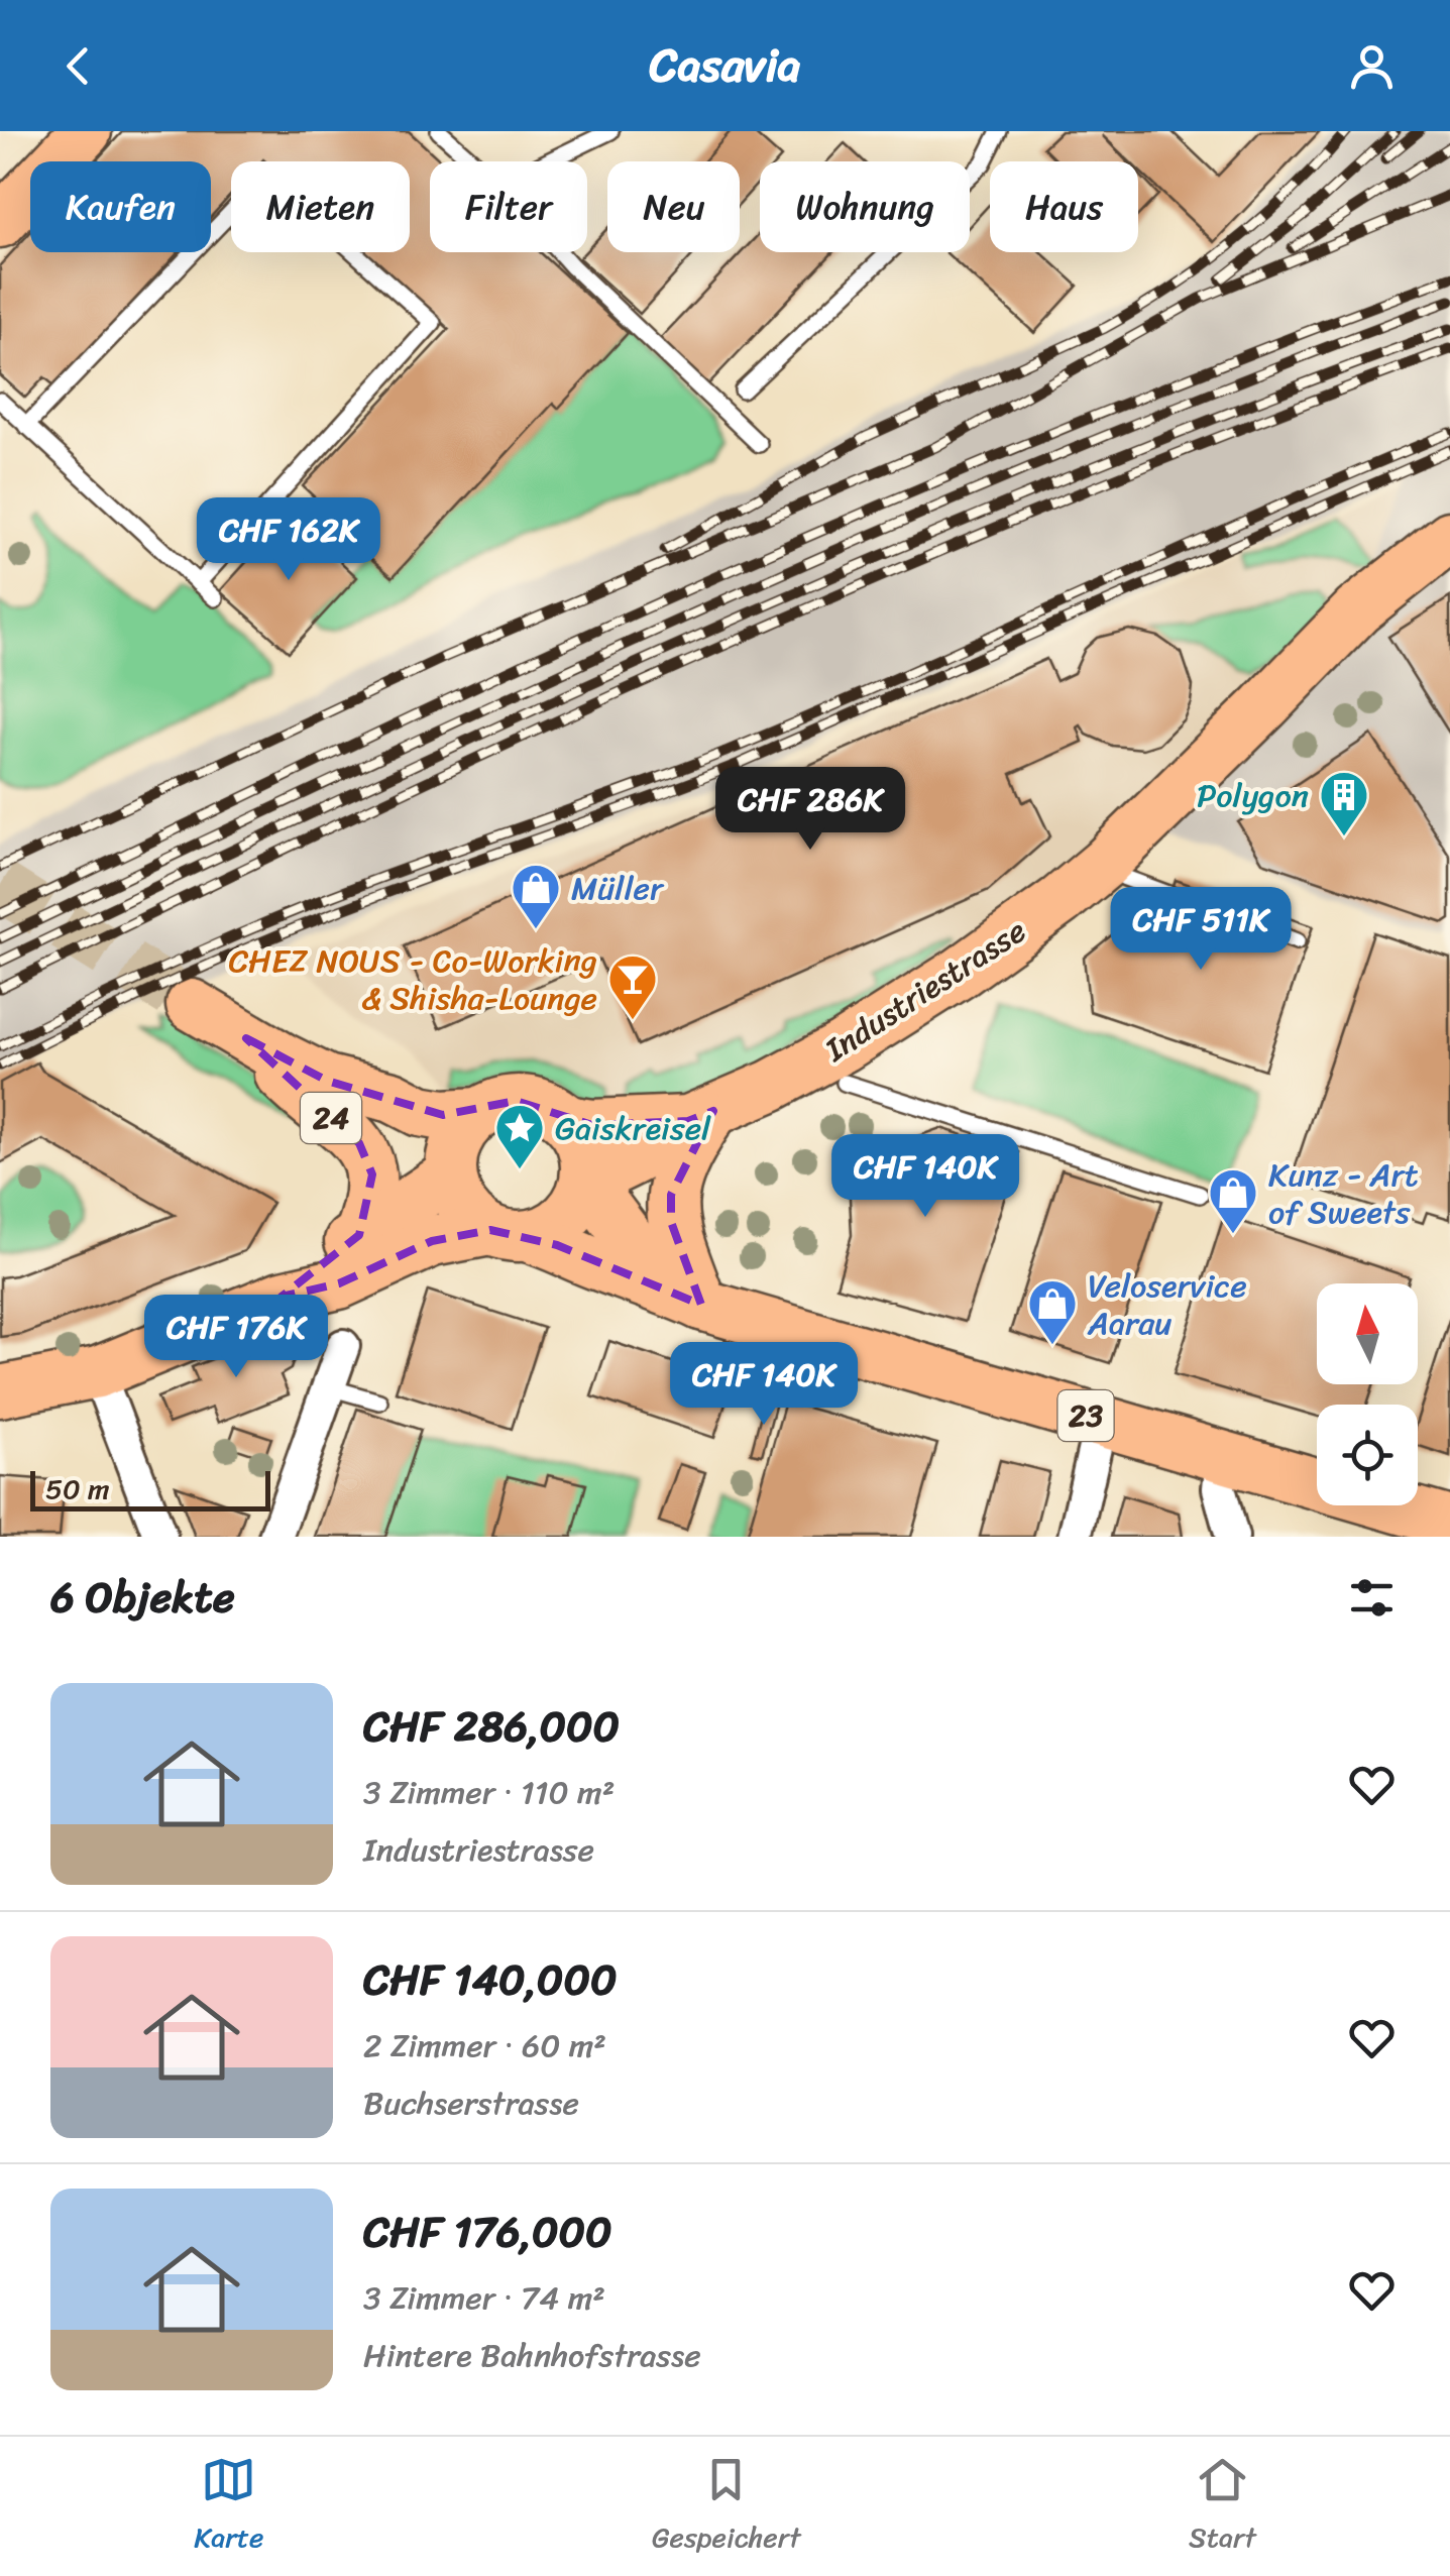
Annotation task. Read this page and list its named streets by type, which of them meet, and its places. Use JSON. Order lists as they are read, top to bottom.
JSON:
{
  "streets": {
    "main road": ["Industriestrasse", "24", "23"]
  },
  "crossings": [
    ["Industriestrasse", "24"],
    ["Industriestrasse", "23"],
    ["24", "23"]
  ],
  "places": {
    "building": ["Polygon"],
    "shop": ["Müller", "Kunz - Art of Sweets", "Veloservice Aarau"],
    "bar": ["CHEZ NOUS - Co-Working & Shisha-Lounge"],
    "place": ["Gaiskreisel"]
  },
  "scale_bar": "50 m",
  "north": "top",
  "page": {
    "header": "Casavia",
    "chip": [
      "Kaufen",
      "Mieten",
      "Filter",
      "Neu",
      "Wohnung",
      "Haus"
    ],
    "price": [
      "CHF 162K",
      "CHF 286K",
      "CHF 511K",
      "CHF 140K",
      "CHF 176K",
      "CHF 140K"
    ],
    "scale": "50 m",
    "heading": "6 Objekte",
    "list": [
      {
        "name": "CHF 286,000",
        "note": "3 Zimmer · 110 m² · Industriestrasse"
      },
      {
        "name": "CHF 140,000",
        "note": "2 Zimmer · 60 m² · Buchserstrasse"
      },
      {
        "name": "CHF 176,000",
        "note": "3 Zimmer · 74 m² · Hintere Bahnhofstrasse"
      }
    ],
    "tabs": ["Karte", "Gespeichert", "Start"]
  }
}
